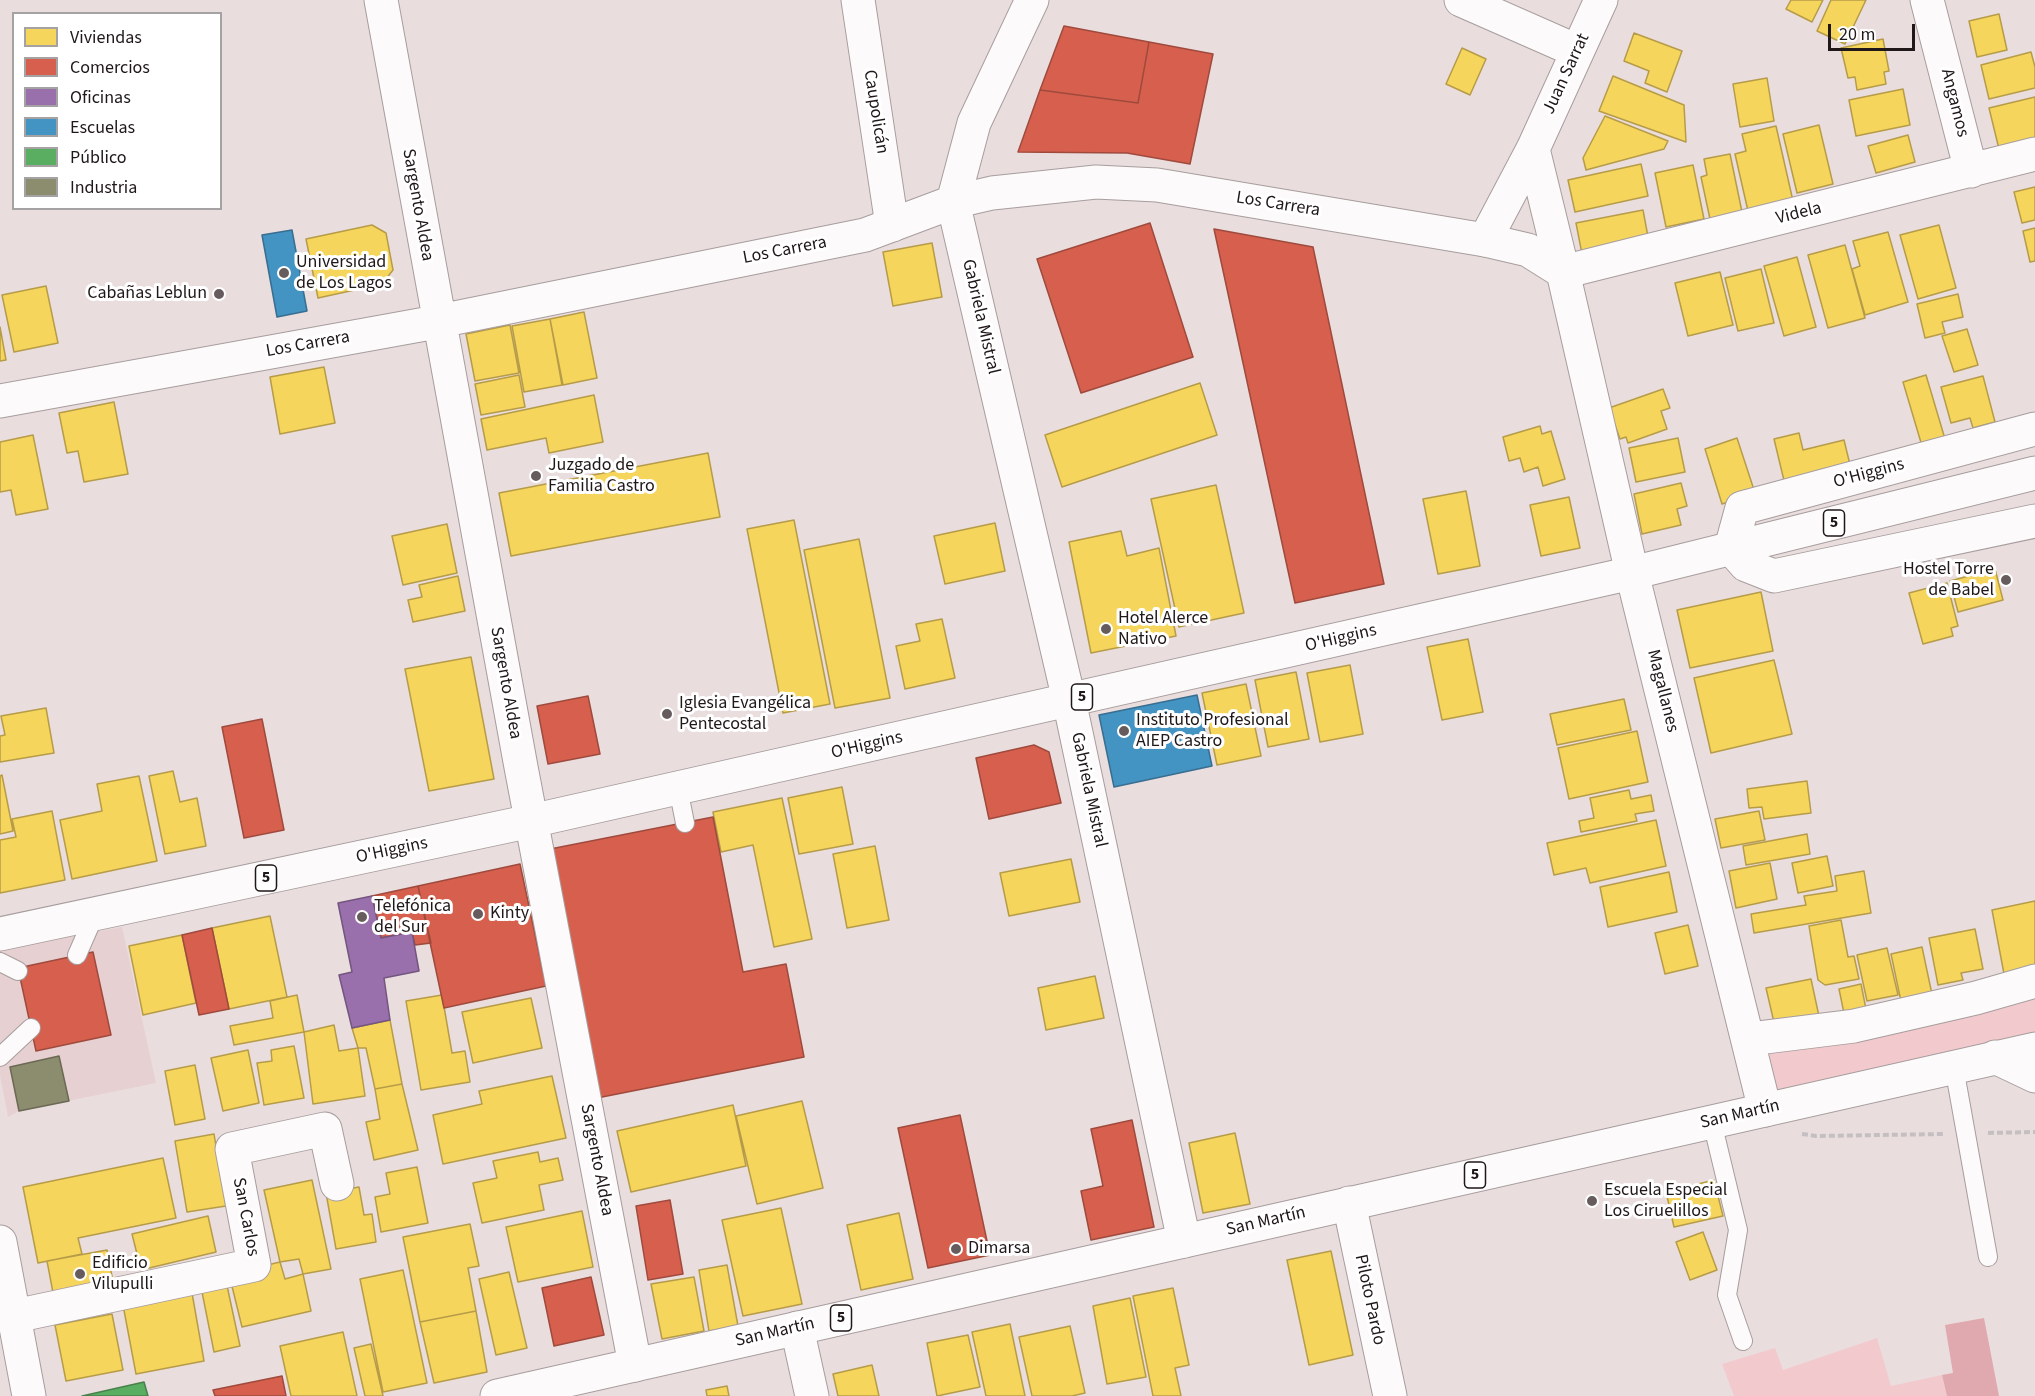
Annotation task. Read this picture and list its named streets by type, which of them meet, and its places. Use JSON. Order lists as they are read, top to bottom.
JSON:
{
  "streets": {
    "main road": [
      "Juan Sarrat",
      "Angamos",
      "Caupolicán",
      "Sargento Aldea",
      "Los Carrera",
      "Videla",
      "Gabriela Mistral",
      "O'Higgins",
      "5",
      "Magallanes",
      "San Martín",
      "San Carlos",
      "Piloto Pardo"
    ]
  },
  "crossings": [
    ["Juan Sarrat", "Los Carrera"],
    ["Angamos", "Videla"],
    ["Caupolicán", "Los Carrera"],
    ["Sargento Aldea", "Los Carrera"],
    ["Sargento Aldea", "O'Higgins"],
    ["Sargento Aldea", "San Martín"],
    ["Los Carrera", "Videla"],
    ["Los Carrera", "Gabriela Mistral"],
    ["Los Carrera", "Magallanes"],
    ["Videla", "Magallanes"],
    ["Gabriela Mistral", "O'Higgins"],
    ["Gabriela Mistral", "San Martín"],
    ["O'Higgins", "Magallanes"],
    ["Magallanes", "San Martín"],
    ["San Martín", "Piloto Pardo"]
  ],
  "places": [
    "Universidad de Los Lagos",
    "Cabañas Leblun",
    "Juzgado de Familia Castro",
    "Hostel Torre de Babel",
    "Hotel Alerce Nativo",
    "Iglesia Evangélica Pentecostal",
    "Instituto Profesional AIEP Castro",
    "Kinty",
    "Telefónica del Sur",
    "Escuela Especial Los Ciruelillos",
    "Dimarsa",
    "Edificio Vilupulli"
  ],
  "legend": [
    "Viviendas",
    "Comercios",
    "Oficinas",
    "Escuelas",
    "Público",
    "Industria"
  ],
  "scale_bar": "20 m"
}
